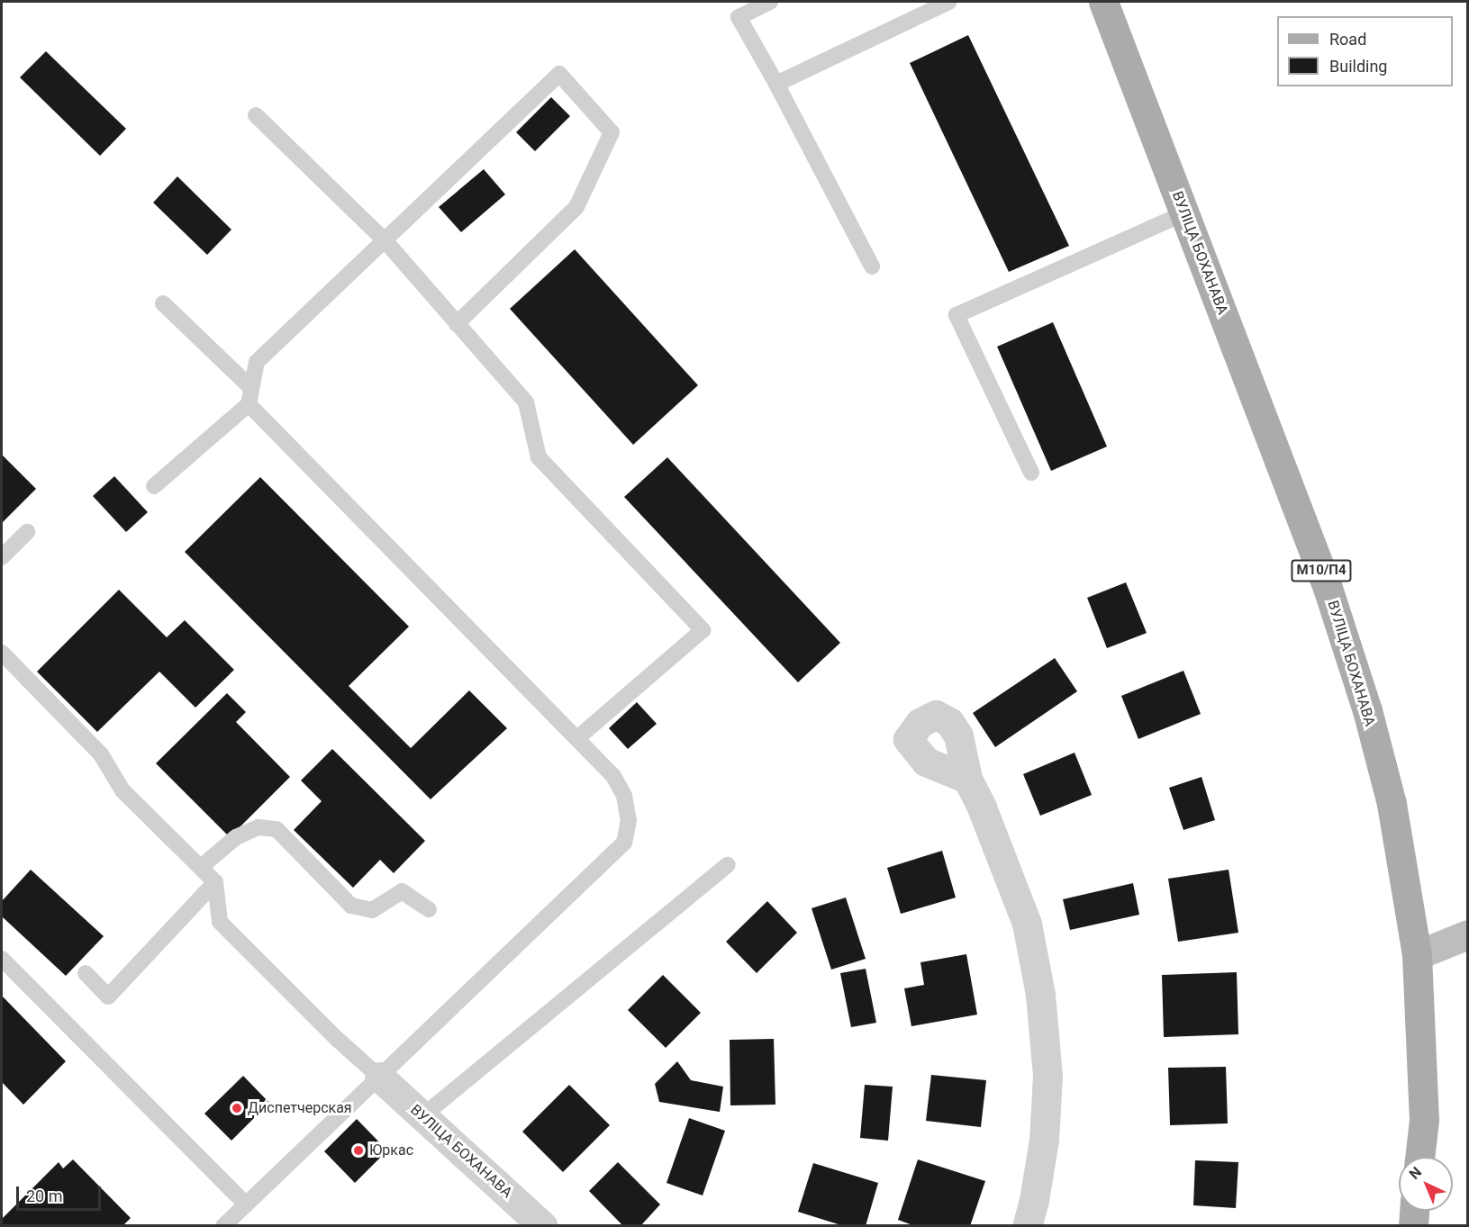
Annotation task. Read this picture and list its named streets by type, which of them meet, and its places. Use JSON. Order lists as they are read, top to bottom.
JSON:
{
  "streets": {
    "main road": ["ВУЛІЦА БОХАНАВА", "М10/П4"]
  },
  "places": ["Диспетчерская", "Юркас"],
  "legend": ["Road", "Building"],
  "scale_bar": "20 m",
  "north": "top left"
}
